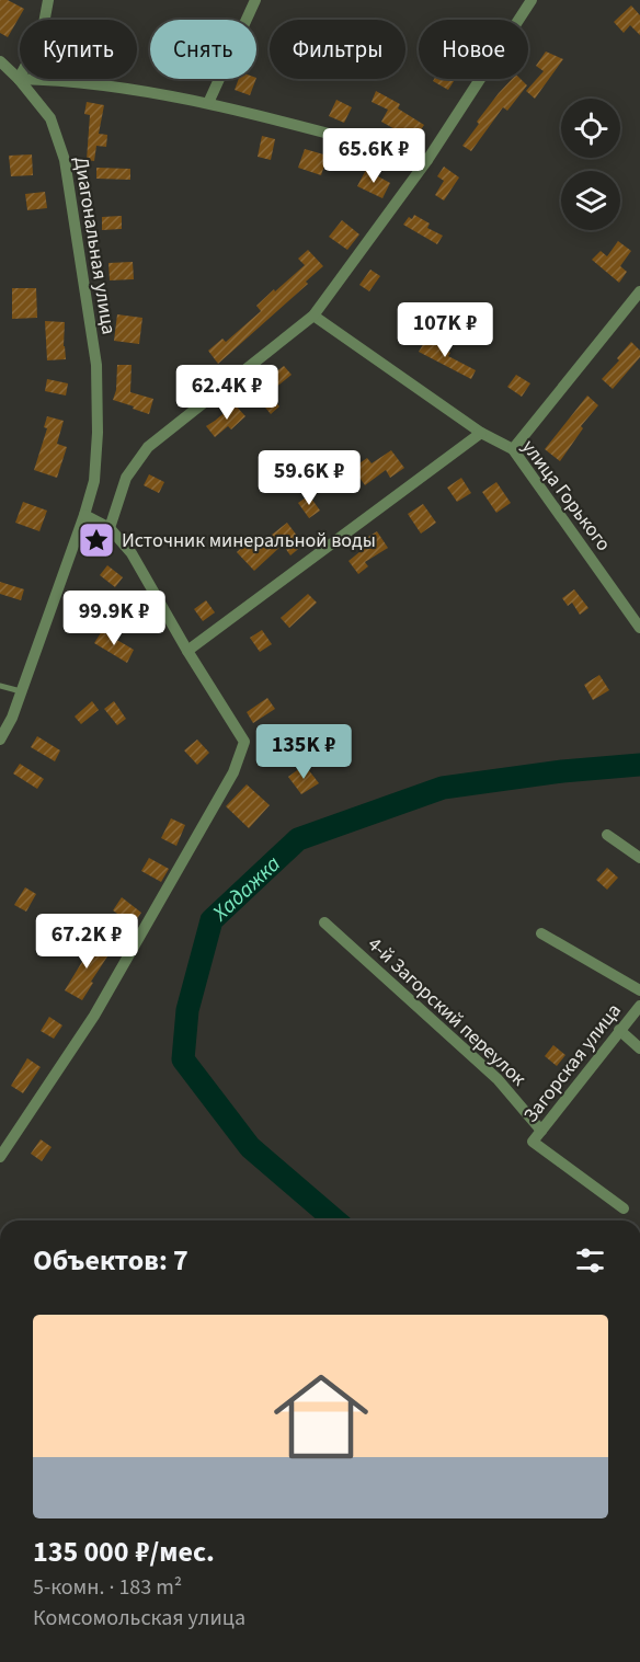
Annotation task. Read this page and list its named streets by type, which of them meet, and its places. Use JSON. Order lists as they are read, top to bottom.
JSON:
{
  "streets": {
    "street": [
      "Диагональная улица",
      "улица Горького",
      "4-й Загорский переулок",
      "Загорская улица"
    ]
  },
  "crossings": [
    ["4-й Загорский переулок", "Загорская улица"]
  ],
  "water": ["Хадажка"],
  "places": {
    "place": ["Источник минеральной воды"]
  },
  "page": {
    "chip": [
      "Купить",
      "Снять",
      "Фильтры",
      "Новое"
    ],
    "price": [
      "65.6K ₽",
      "107K ₽",
      "62.4K ₽",
      "59.6K ₽",
      "99.9K ₽",
      "135K ₽",
      "67.2K ₽"
    ],
    "heading": "Объектов: 7",
    "list": [
      {
        "name": "135 000 ₽/мес.",
        "note": "5-комн. · 183 m² · Комсомольская улица"
      }
    ]
  }
}
